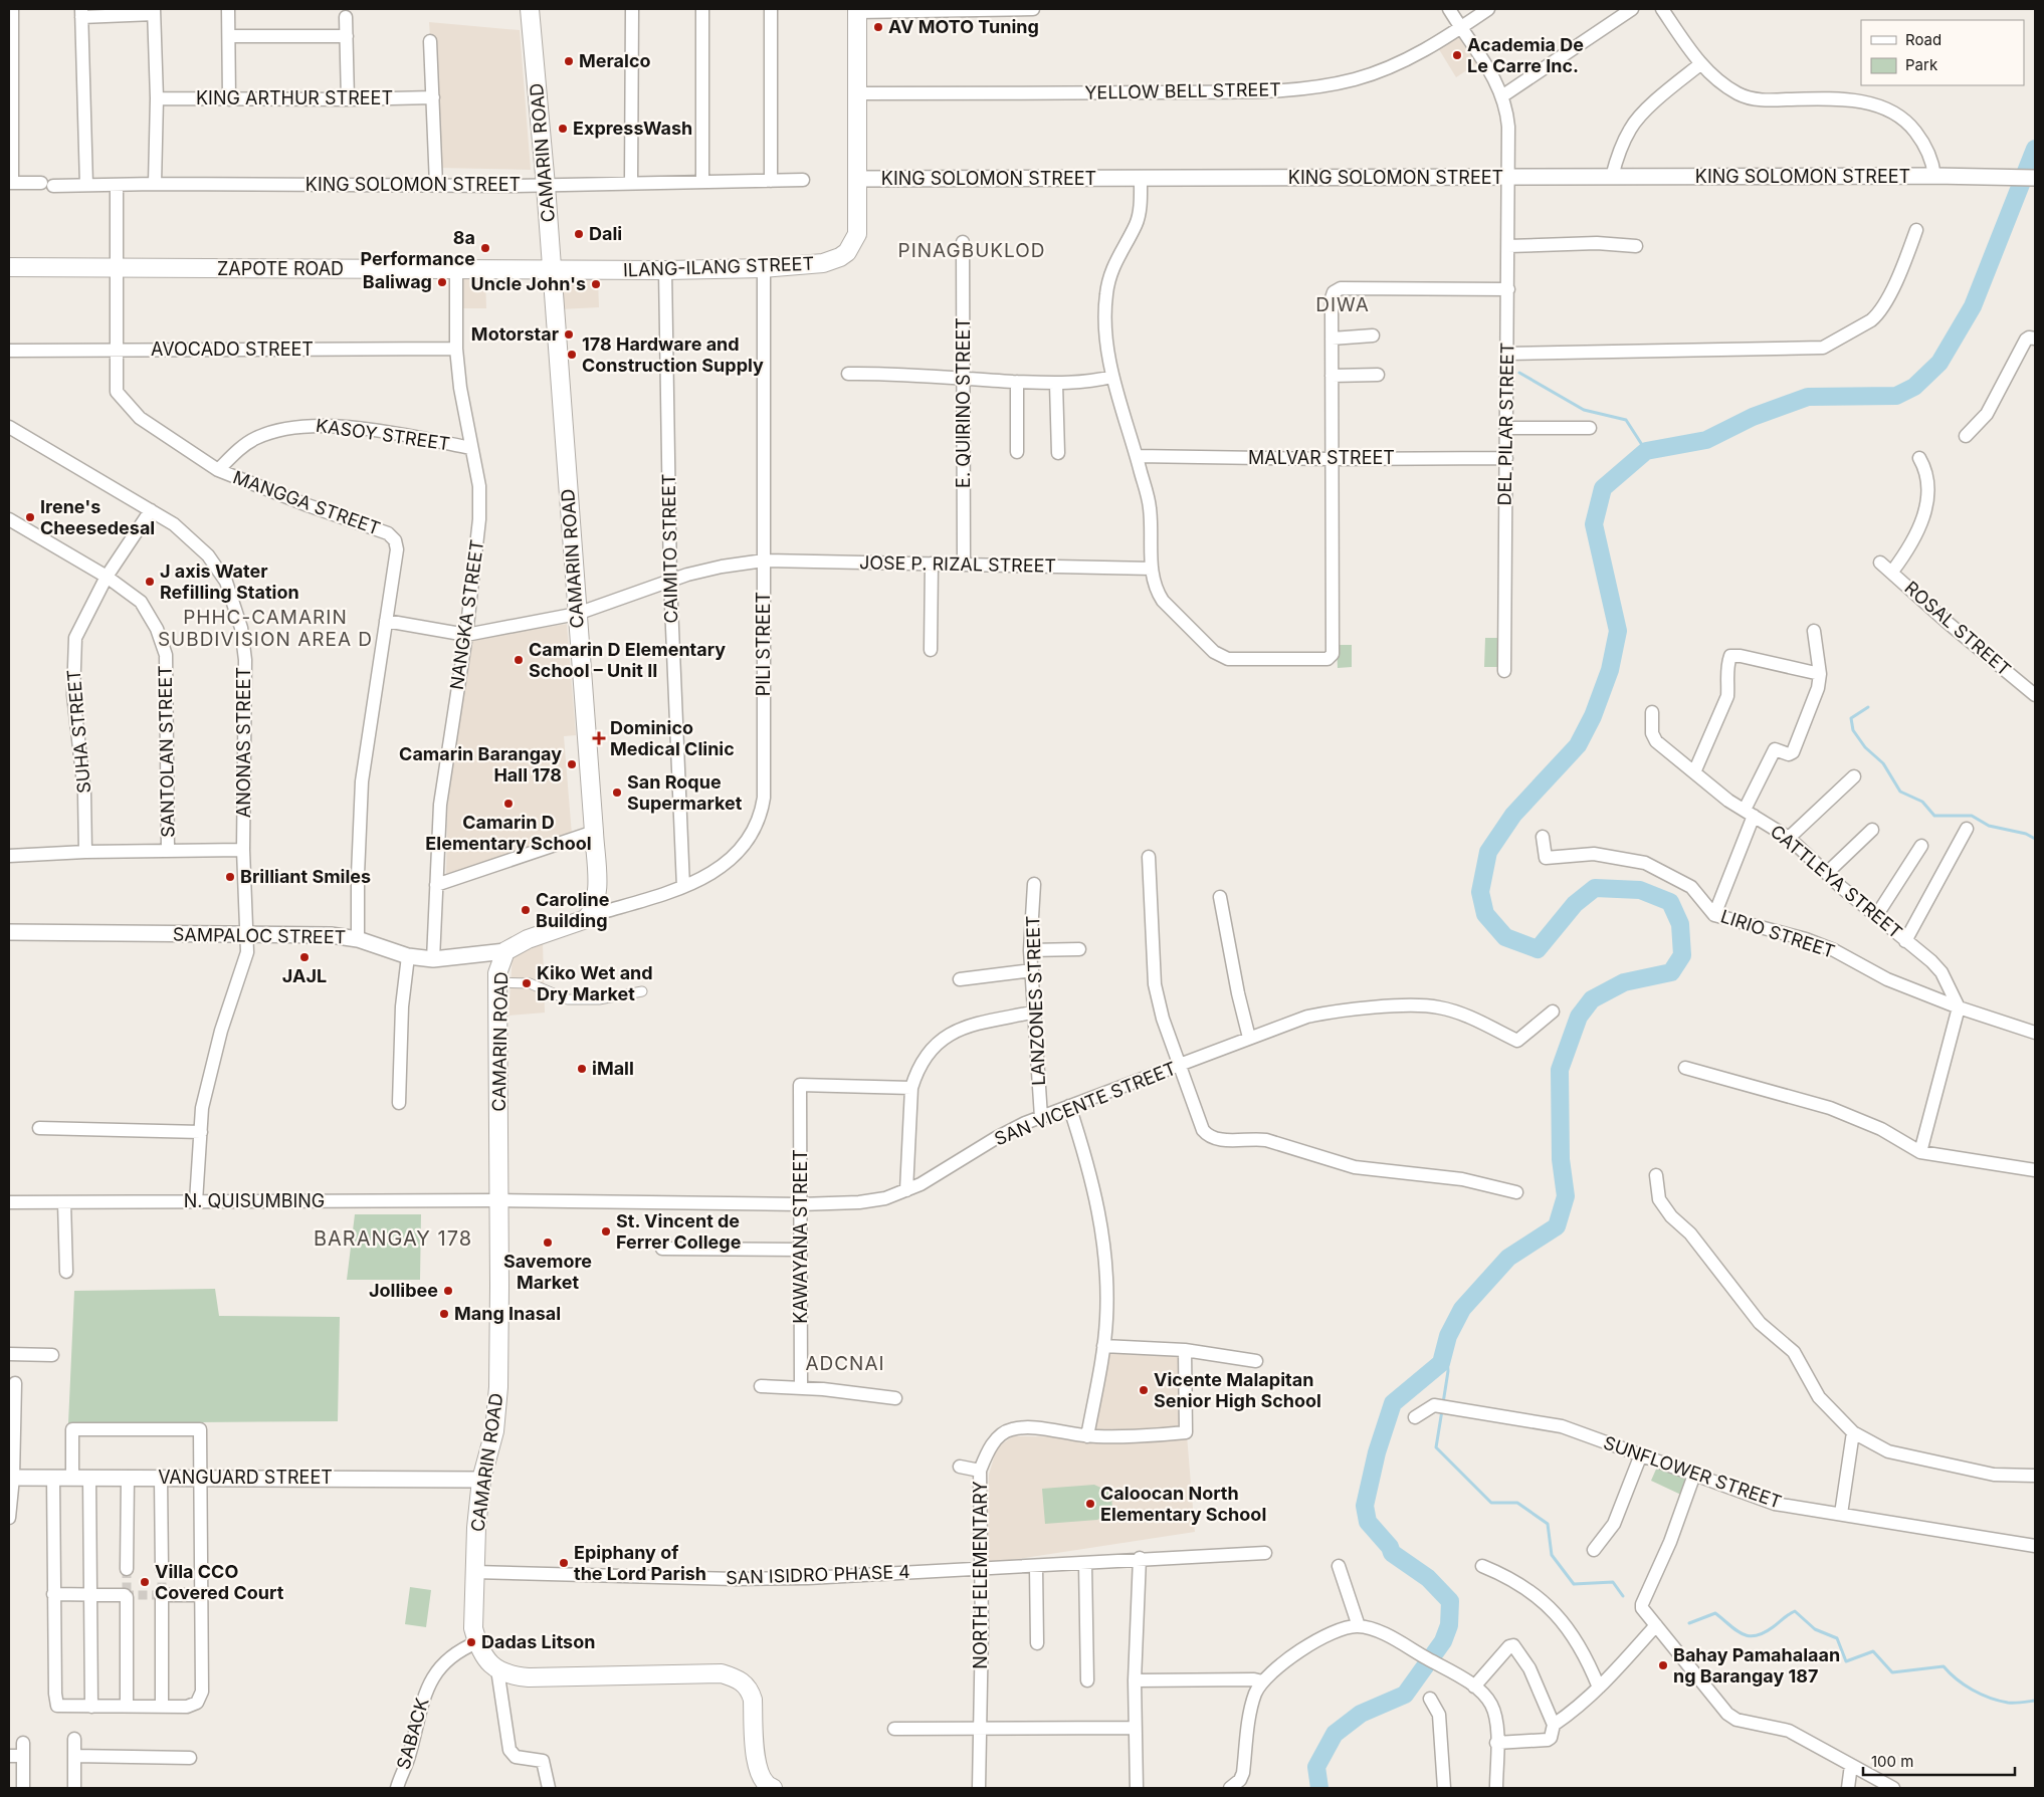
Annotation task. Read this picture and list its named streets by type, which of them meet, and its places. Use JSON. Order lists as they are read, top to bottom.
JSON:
{
  "streets": {
    "main road": ["CAMARIN ROAD", "ILANG-ILANG STREET", "ZAPOTE ROAD"],
    "street": [
      "YELLOW BELL STREET",
      "KING ARTHUR STREET",
      "KING SOLOMON STREET",
      "AVOCADO STREET",
      "E. QUIRINO STREET",
      "DEL PILAR STREET",
      "KASOY STREET",
      "MALVAR STREET",
      "MANGGA STREET",
      "CAIMITO STREET",
      "JOSE P. RIZAL STREET",
      "NANGKA STREET",
      "ROSAL STREET",
      "PILI STREET",
      "SUHA STREET",
      "ANONAS STREET",
      "SANTOLAN STREET",
      "CATTLEYA STREET",
      "LIRIO STREET",
      "SAMPALOC STREET",
      "LANZONES STREET",
      "SAN VICENTE STREET",
      "N. QUISUMBING",
      "KAWAYANA STREET",
      "SUNFLOWER STREET",
      "VANGUARD STREET",
      "SAN ISIDRO PHASE 4",
      "NORTH ELEMENTARY",
      "SABACK"
    ]
  },
  "crossings": [
    ["YELLOW BELL STREET", "ILANG-ILANG STREET"],
    ["CAMARIN ROAD", "KING SOLOMON STREET"],
    ["CAMARIN ROAD", "ILANG-ILANG STREET"],
    ["CAMARIN ROAD", "ZAPOTE ROAD"],
    ["CAMARIN ROAD", "JOSE P. RIZAL STREET"],
    ["CAMARIN ROAD", "PILI STREET"],
    ["CAMARIN ROAD", "SAMPALOC STREET"],
    ["CAMARIN ROAD", "SAN VICENTE STREET"],
    ["CAMARIN ROAD", "N. QUISUMBING"],
    ["CAMARIN ROAD", "VANGUARD STREET"],
    ["CAMARIN ROAD", "SAN ISIDRO PHASE 4"],
    ["CAMARIN ROAD", "SABACK"],
    ["KING SOLOMON STREET", "ILANG-ILANG STREET"],
    ["KING SOLOMON STREET", "DEL PILAR STREET"],
    ["KING SOLOMON STREET", "MANGGA STREET"],
    ["ILANG-ILANG STREET", "ZAPOTE ROAD"],
    ["ILANG-ILANG STREET", "CAIMITO STREET"],
    ["ILANG-ILANG STREET", "PILI STREET"],
    ["ZAPOTE ROAD", "MANGGA STREET"],
    ["ZAPOTE ROAD", "NANGKA STREET"],
    ["AVOCADO STREET", "MANGGA STREET"],
    ["AVOCADO STREET", "NANGKA STREET"],
    ["E. QUIRINO STREET", "JOSE P. RIZAL STREET"],
    ["DEL PILAR STREET", "MALVAR STREET"],
    ["KASOY STREET", "MANGGA STREET"],
    ["KASOY STREET", "NANGKA STREET"],
    ["MANGGA STREET", "SAMPALOC STREET"],
    ["CAIMITO STREET", "JOSE P. RIZAL STREET"],
    ["CAIMITO STREET", "PILI STREET"],
    ["JOSE P. RIZAL STREET", "NANGKA STREET"],
    ["JOSE P. RIZAL STREET", "PILI STREET"],
    ["NANGKA STREET", "SAMPALOC STREET"],
    ["SUHA STREET", "ANONAS STREET"],
    ["SUHA STREET", "SANTOLAN STREET"],
    ["ANONAS STREET", "SAMPALOC STREET"],
    ["ANONAS STREET", "N. QUISUMBING"],
    ["CATTLEYA STREET", "LIRIO STREET"],
    ["LANZONES STREET", "SAN VICENTE STREET"],
    ["SAN VICENTE STREET", "N. QUISUMBING"],
    ["SAN VICENTE STREET", "KAWAYANA STREET"],
    ["SAN ISIDRO PHASE 4", "NORTH ELEMENTARY"]
  ],
  "districts": [
    "PINAGBUKLOD",
    "DIWA",
    "PHHC-CAMARIN SUBDIVISION AREA D",
    "BARANGAY 178",
    "ADCNAI"
  ],
  "places": {
    "other": [
      "AV MOTO Tuning",
      "Academia De Le Carre Inc.",
      "Meralco",
      "ExpressWash",
      "Dali",
      "8a Performance",
      "Baliwag",
      "Uncle John's",
      "Motorstar",
      "178 Hardware and Construction Supply",
      "Irene's Cheesedesal",
      "J axis Water Refilling Station",
      "Camarin D Elementary School – Unit Ⅱ",
      "Camarin Barangay Hall 178",
      "San Roque Supermarket",
      "Camarin D Elementary School",
      "Brilliant Smiles",
      "Caroline Building",
      "JAJL",
      "Kiko Wet and Dry Market",
      "iMall",
      "St. Vincent de Ferrer College",
      "Savemore Market",
      "Jollibee",
      "Mang Inasal",
      "Vicente Malapitan Senior High School",
      "Caloocan North Elementary School",
      "Epiphany of the Lord Parish",
      "Villa CCO Covered Court",
      "Dadas Litson",
      "Bahay Pamahalaan ng Barangay 187"
    ],
    "health": ["Dominico Medical Clinic"]
  },
  "legend": ["Road", "Park"],
  "scale_bar": "100 m"
}
